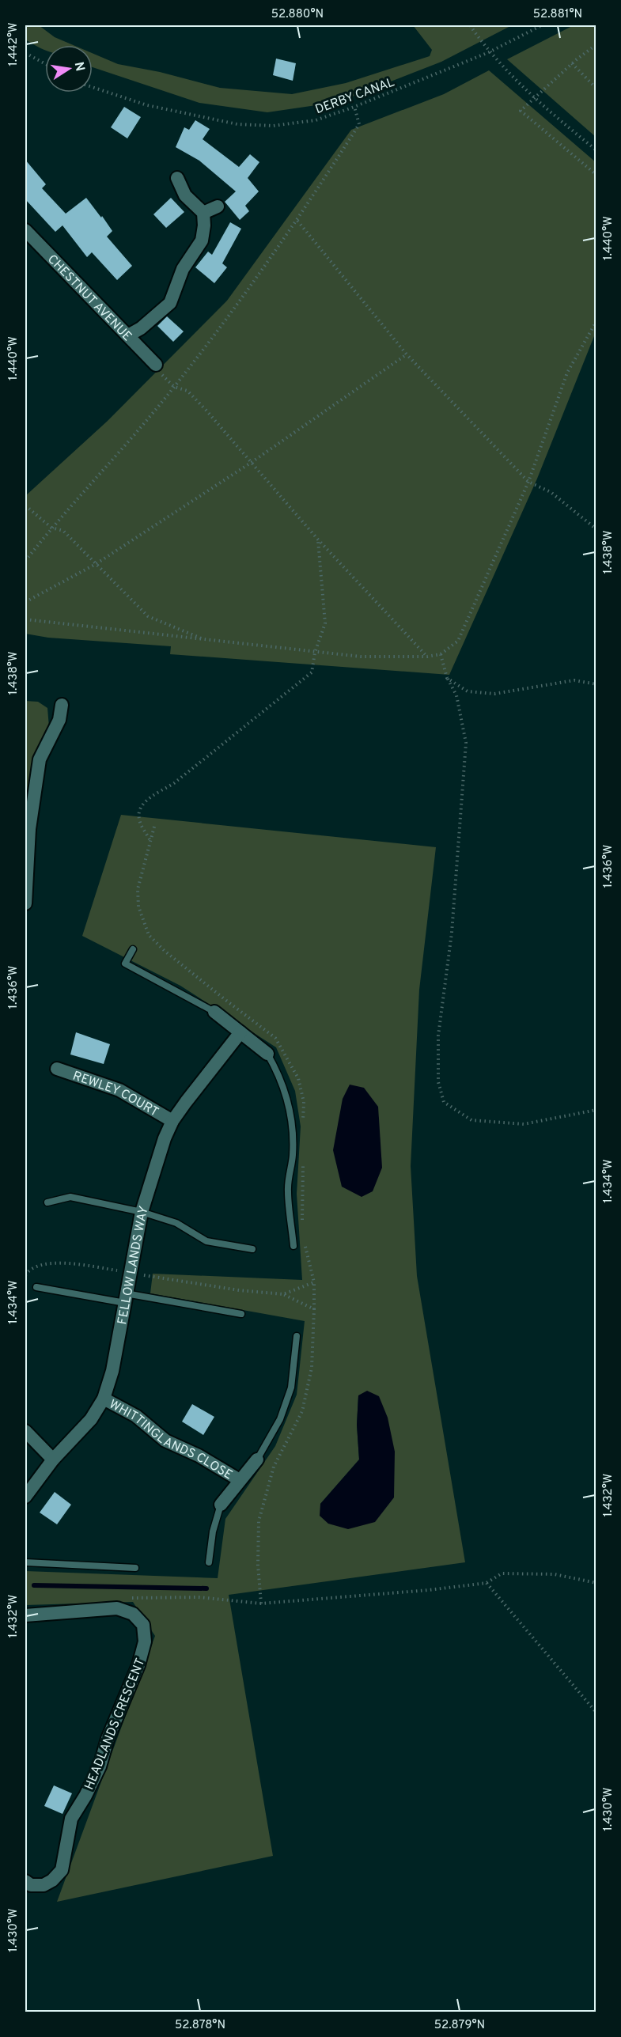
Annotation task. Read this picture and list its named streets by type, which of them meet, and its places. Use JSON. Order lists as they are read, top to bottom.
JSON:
{
  "streets": {
    "street": [
      "CHESTNUT AVENUE",
      "REWLEY COURT",
      "FELLOW LANDS WAY",
      "WHITTINGLANDS CLOSE",
      "HEADLANDS CRESCENT"
    ],
    "path": ["DERBY CANAL"]
  },
  "crossings": [
    ["REWLEY COURT", "FELLOW LANDS WAY"],
    ["FELLOW LANDS WAY", "WHITTINGLANDS CLOSE"]
  ],
  "north": "right",
  "coordinates": [
    "52.880°N",
    "52.881°N",
    "1.442°W",
    "1.440°W",
    "1.438°W",
    "1.436°W",
    "1.434°W",
    "1.432°W",
    "1.430°W",
    "52.878°N",
    "52.879°N"
  ]
}
